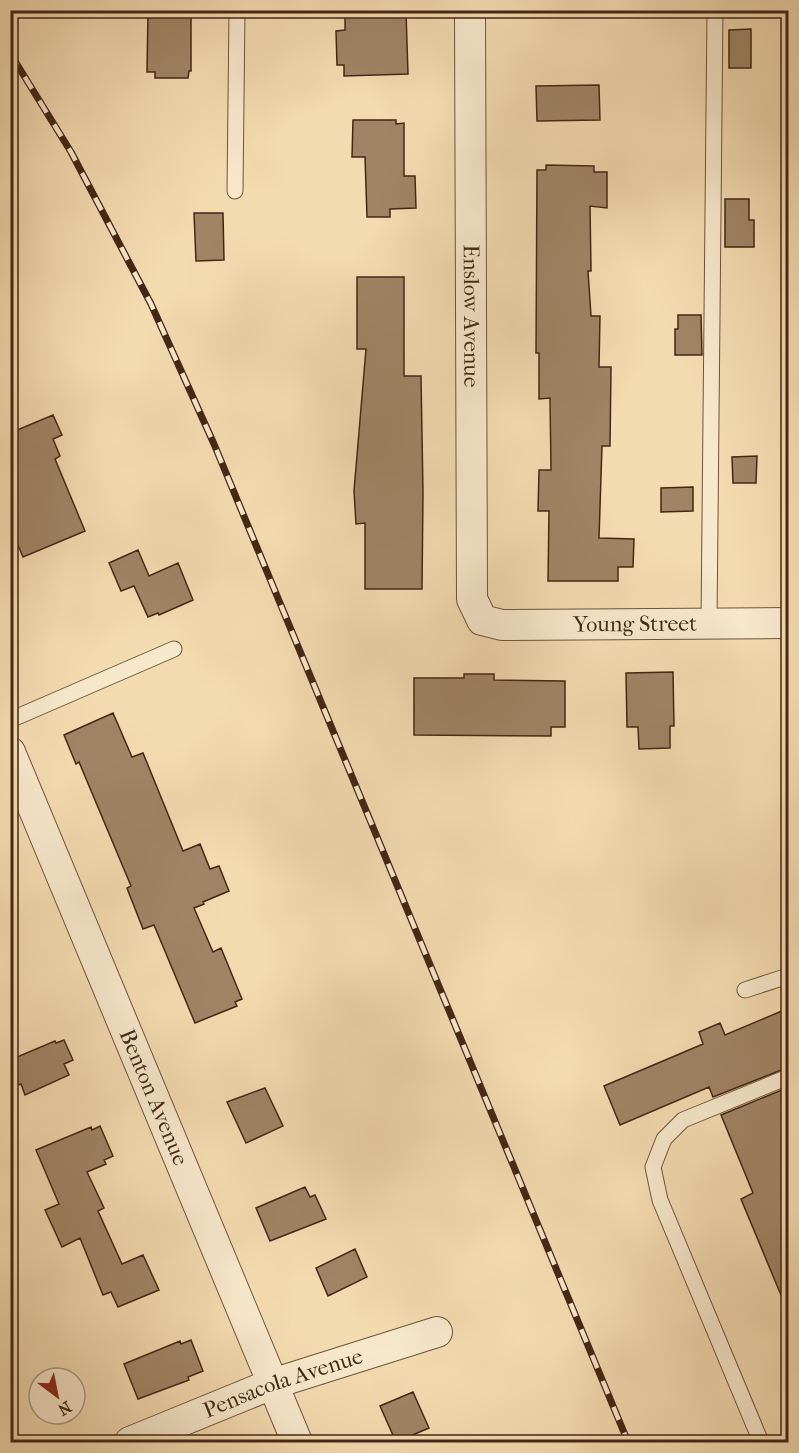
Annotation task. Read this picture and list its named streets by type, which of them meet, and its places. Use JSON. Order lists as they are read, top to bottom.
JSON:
{
  "streets": {
    "street": [
      "Enslow Avenue",
      "Young Street",
      "Benton Avenue",
      "Pensacola Avenue"
    ]
  },
  "crossings": [
    ["Enslow Avenue", "Young Street"],
    ["Benton Avenue", "Pensacola Avenue"]
  ],
  "north": "bottom right"
}
